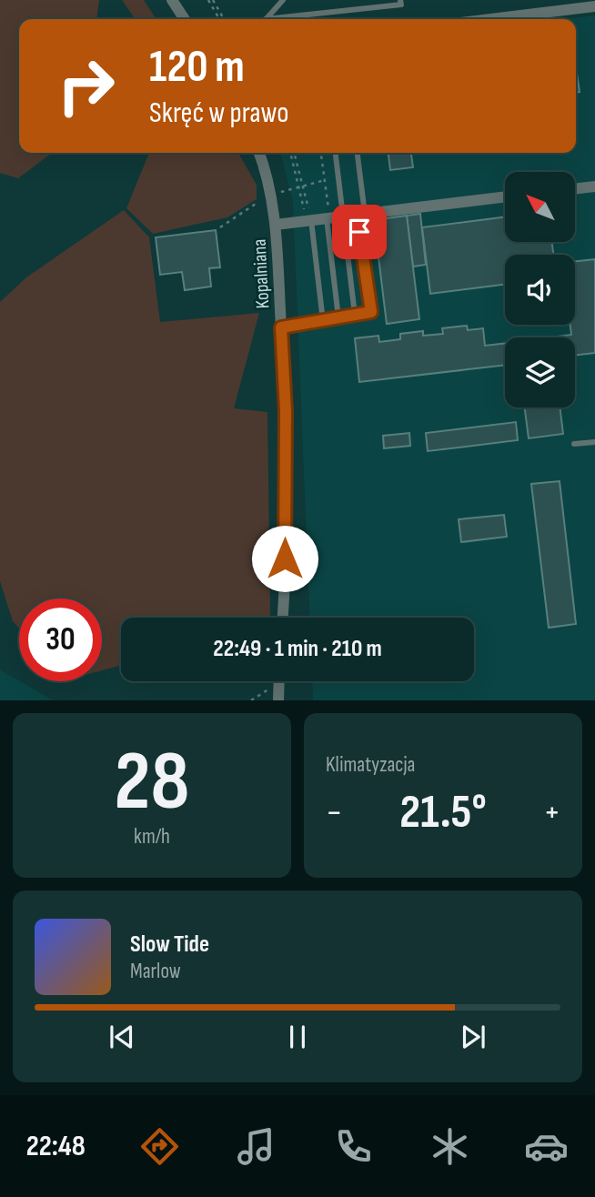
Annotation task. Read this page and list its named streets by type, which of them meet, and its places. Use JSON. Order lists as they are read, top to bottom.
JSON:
{
  "streets": {
    "street": ["Kopalniana"]
  },
  "north": "top left",
  "page": {
    "turn": ["120 m", "Skręć w prawo"],
    "limit": "30",
    "trip": "22:49 · 1 min · 210 m",
    "tile": [
      ["28", "km/h"],
      "Klimatyzacja"
    ],
    "heat": ["−", "21.5°", "+"],
    "song": ["Slow Tide", "Marlow"],
    "tabs": "22:48"
  }
}
